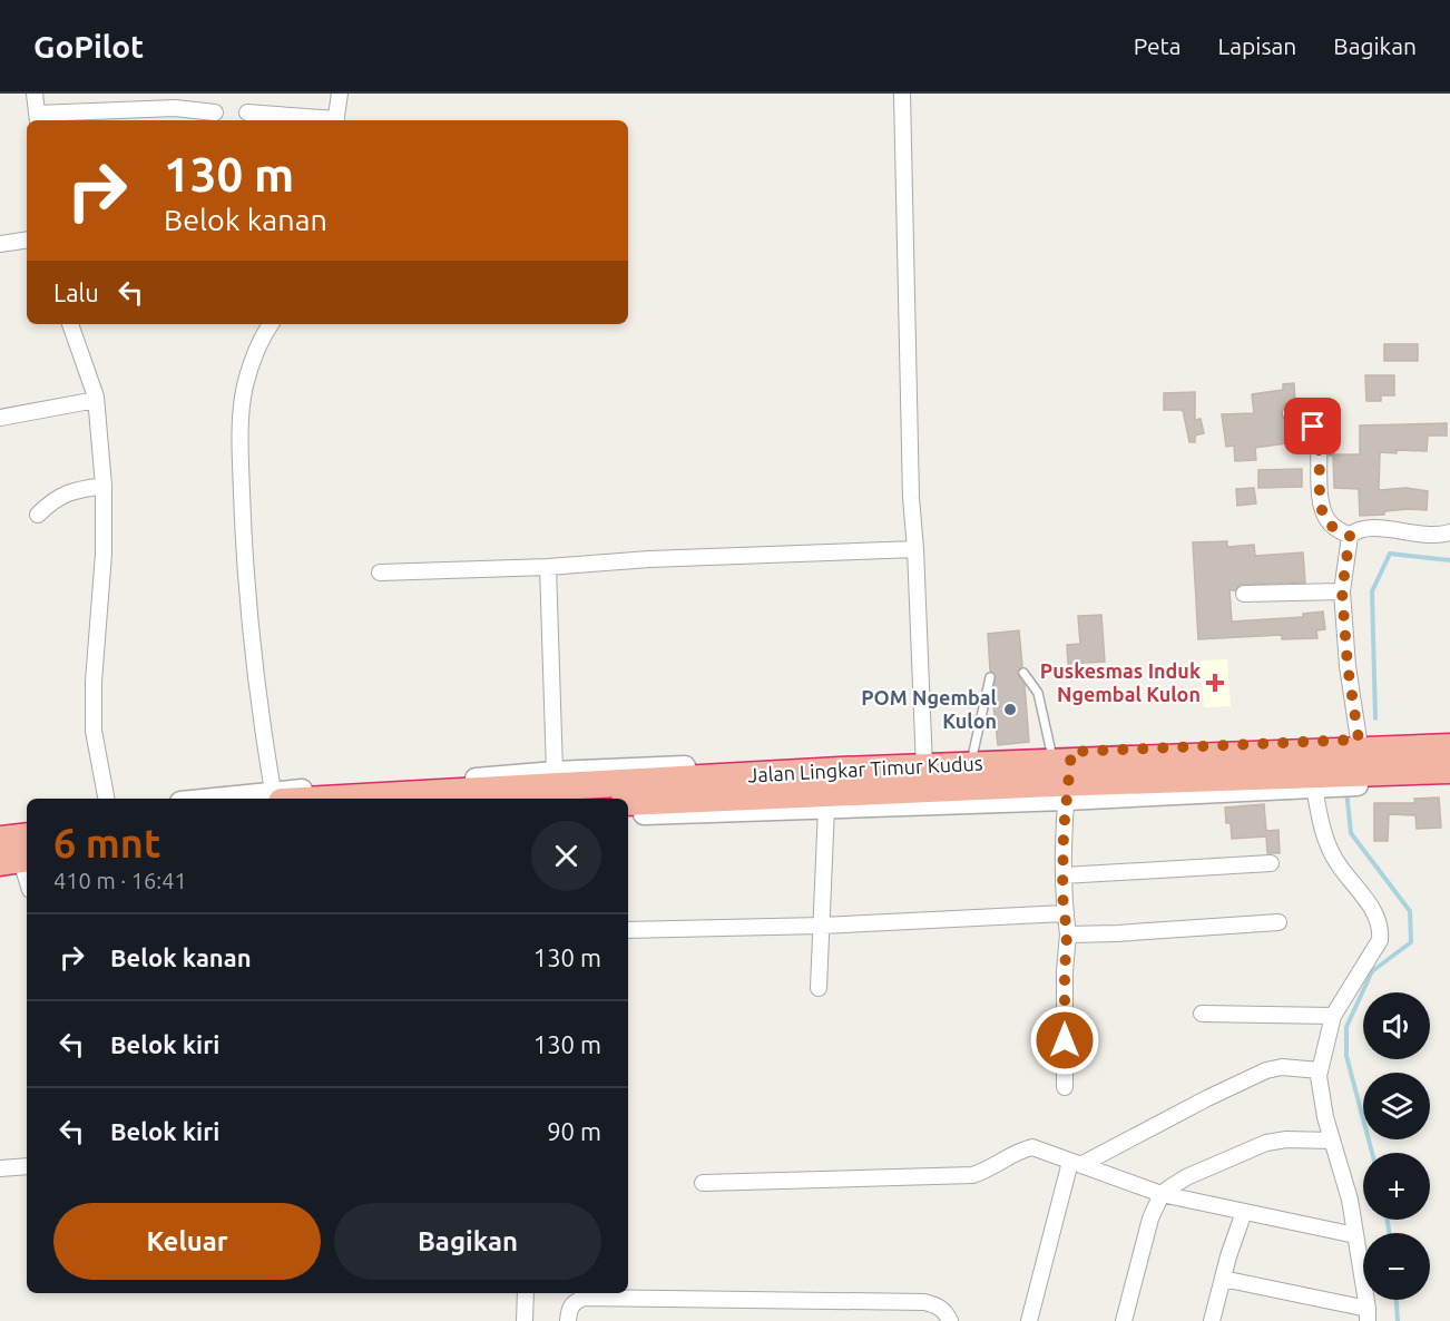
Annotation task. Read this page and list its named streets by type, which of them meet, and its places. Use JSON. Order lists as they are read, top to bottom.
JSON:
{
  "streets": {
    "highway": ["Jalan Lingkar Timur Kudus"]
  },
  "places": {
    "health": ["Puskesmas Induk Ngembal Kulon"],
    "other": ["POM Ngembal Kulon"]
  },
  "page": {
    "header": "GoPilot",
    "nav": ["Peta", "Lapisan", "Bagikan"],
    "turn": ["130 m", "Belok kanan"],
    "then": "Lalu",
    "heading": ["6 mnt", "410 m · 16:41"],
    "list": [
      {
        "name": "Belok kanan",
        "value": "130 m"
      },
      {
        "name": "Belok kiri",
        "value": "130 m"
      },
      {
        "name": "Belok kiri",
        "value": "90 m"
      }
    ],
    "map_buttons": ["+", "−"],
    "buttons": ["Keluar", "Bagikan"]
  }
}
